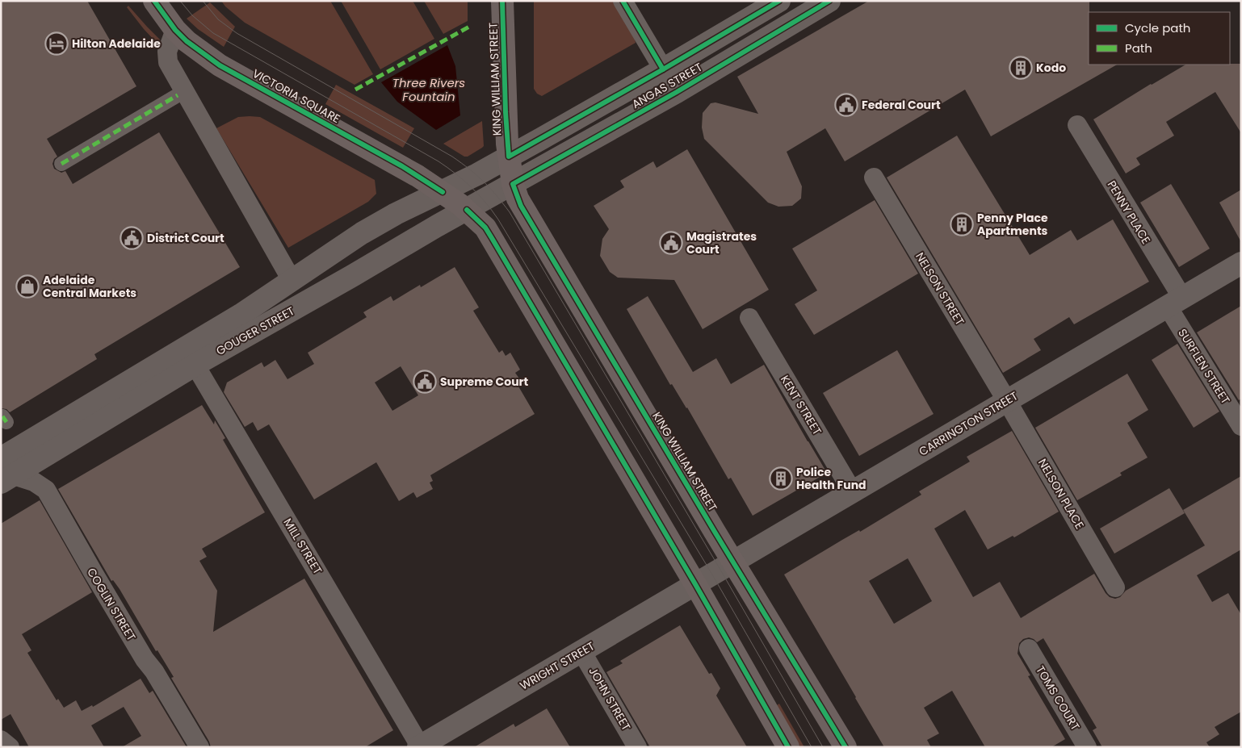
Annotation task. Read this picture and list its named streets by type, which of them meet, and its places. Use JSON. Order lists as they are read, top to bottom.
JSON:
{
  "streets": {
    "main road": ["KING WILLIAM STREET", "VICTORIA SQUARE"],
    "street": [
      "ANGAS STREET",
      "PENNY PLACE",
      "NELSON STREET",
      "GOUGER STREET",
      "SURFLEN STREET",
      "KENT STREET",
      "CARRINGTON STREET",
      "NELSON PLACE",
      "MILL STREET",
      "COGLIN STREET",
      "WRIGHT STREET",
      "TOMS COURT",
      "JOHN STREET"
    ]
  },
  "crossings": [
    ["KING WILLIAM STREET", "ANGAS STREET"],
    ["KING WILLIAM STREET", "GOUGER STREET"],
    ["KING WILLIAM STREET", "CARRINGTON STREET"],
    ["ANGAS STREET", "VICTORIA SQUARE"],
    ["ANGAS STREET", "GOUGER STREET"],
    ["VICTORIA SQUARE", "GOUGER STREET"],
    ["PENNY PLACE", "SURFLEN STREET"],
    ["PENNY PLACE", "CARRINGTON STREET"],
    ["NELSON STREET", "CARRINGTON STREET"],
    ["NELSON STREET", "NELSON PLACE"],
    ["GOUGER STREET", "MILL STREET"],
    ["GOUGER STREET", "COGLIN STREET"],
    ["SURFLEN STREET", "CARRINGTON STREET"],
    ["KENT STREET", "CARRINGTON STREET"],
    ["CARRINGTON STREET", "NELSON PLACE"],
    ["CARRINGTON STREET", "WRIGHT STREET"],
    ["MILL STREET", "WRIGHT STREET"],
    ["WRIGHT STREET", "JOHN STREET"]
  ],
  "water": ["Three Rivers Fountain"],
  "places": {
    "hotel": ["Hilton Adelaide"],
    "building": ["Kodo", "Penny Place Apartments", "Police Health Fund"],
    "public building": [
      "Federal Court",
      "District Court",
      "Magistrates Court",
      "Supreme Court"
    ],
    "shop": ["Adelaide Central Markets"]
  },
  "legend": ["Cycle path", "Path"]
}
